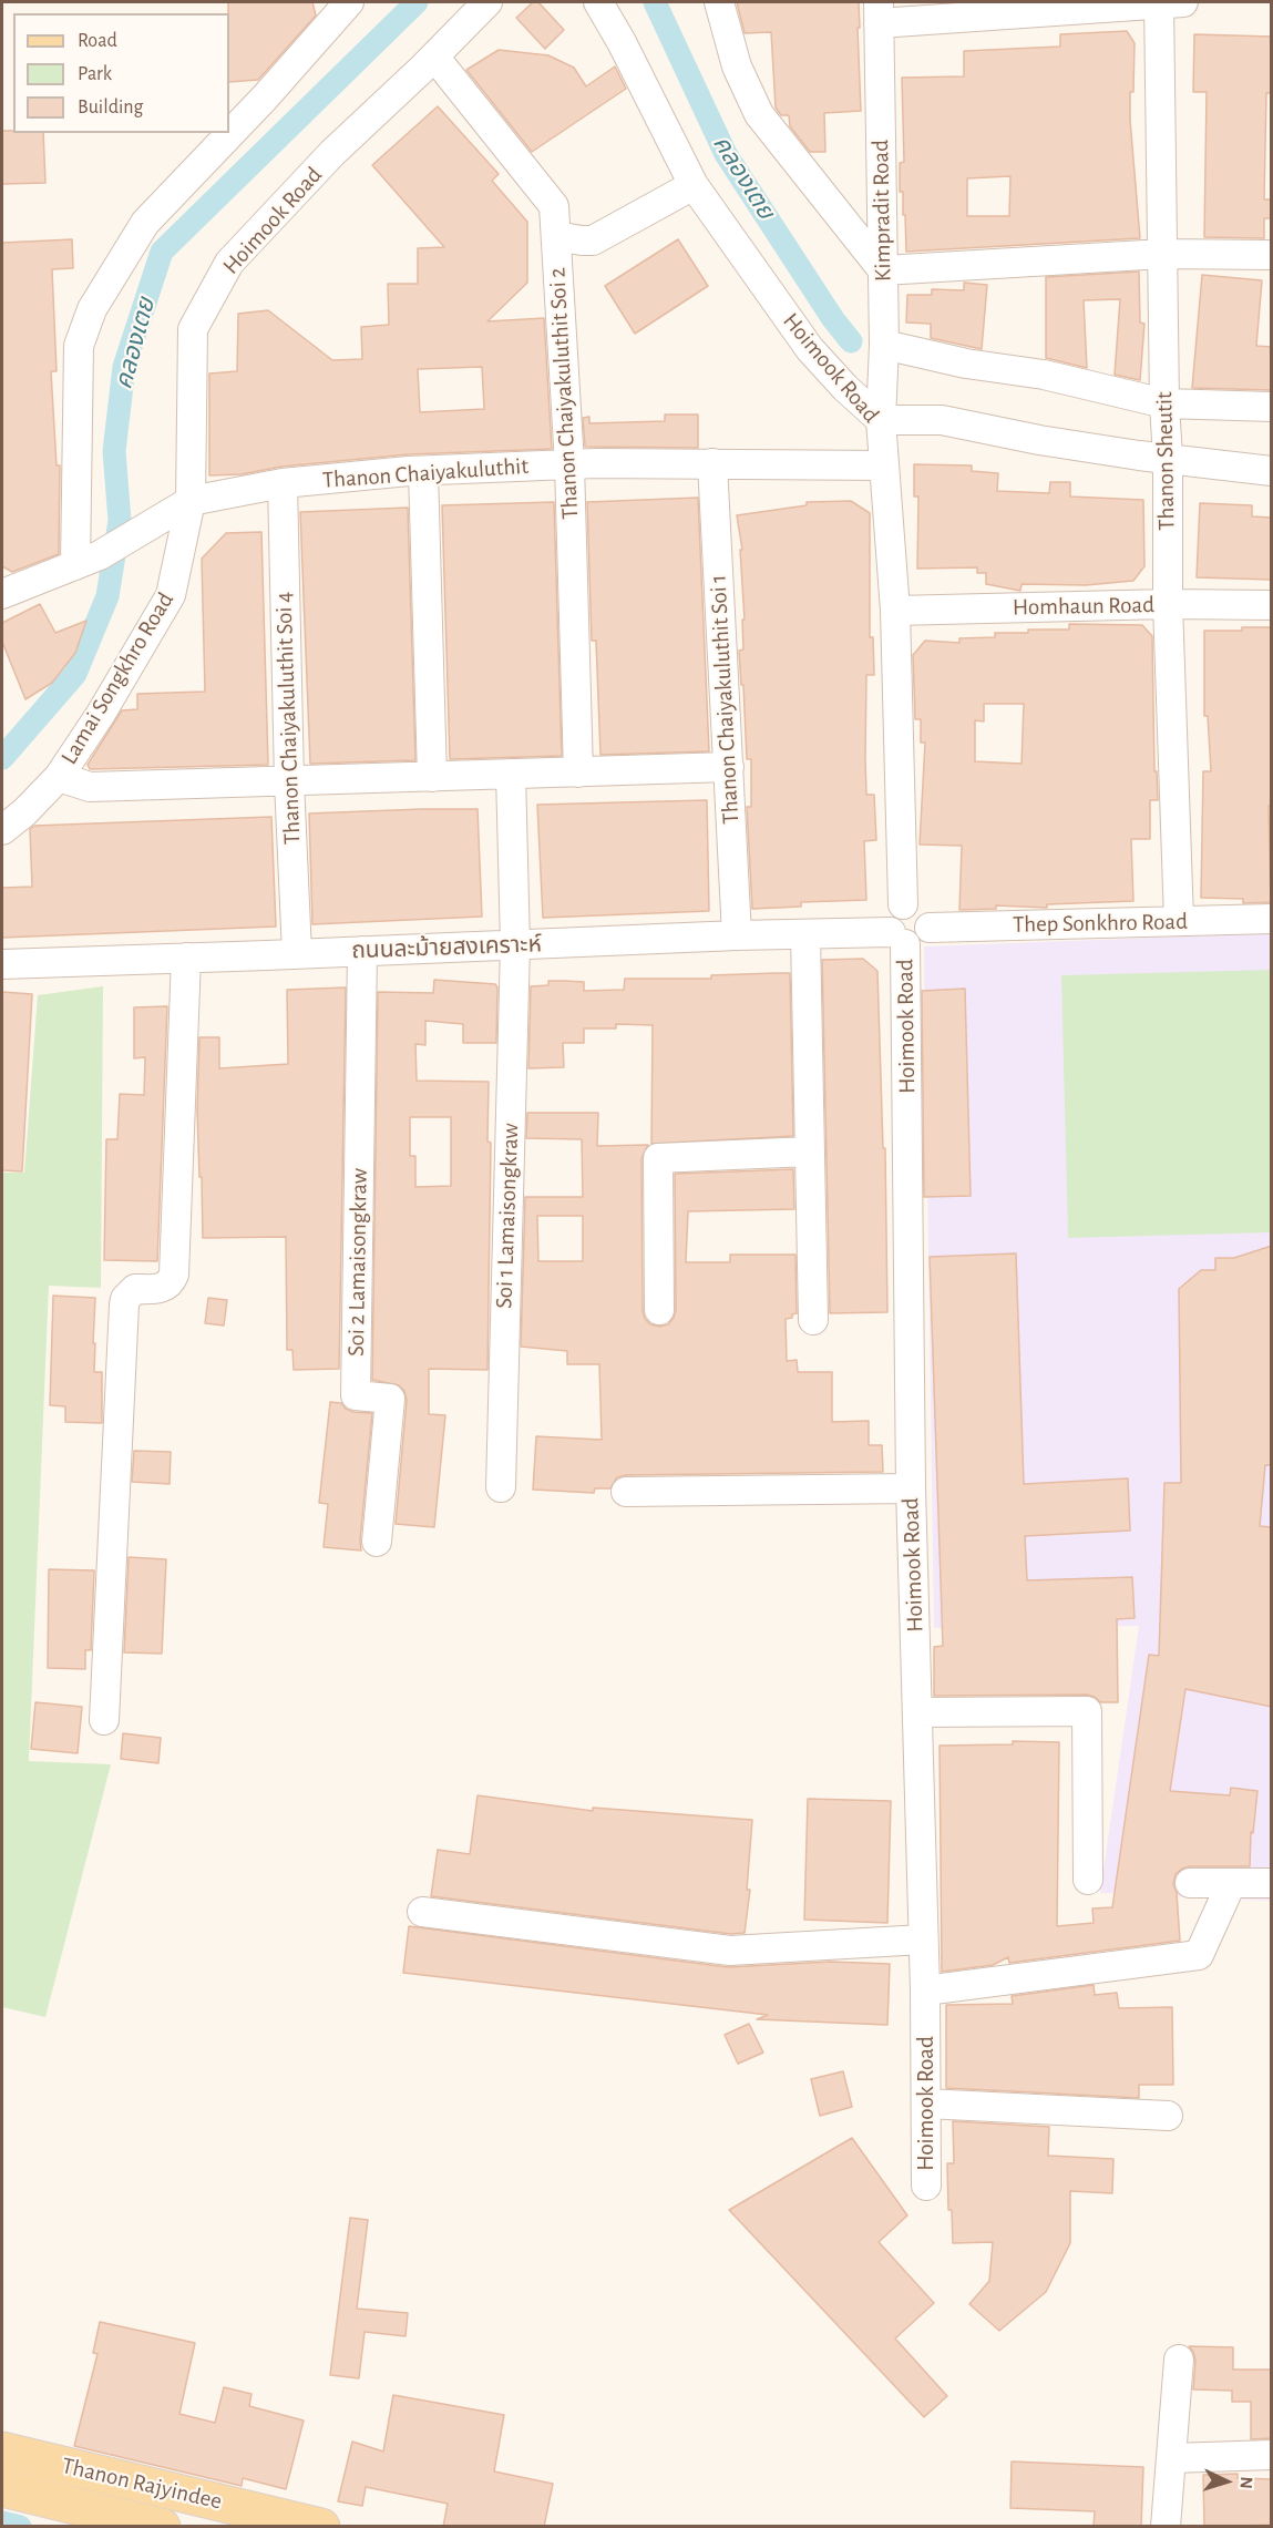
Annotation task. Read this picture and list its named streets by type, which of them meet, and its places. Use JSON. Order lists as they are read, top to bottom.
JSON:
{
  "streets": {
    "main road": ["Thanon Rajyindee"],
    "street": [
      "Kimpradit Road",
      "Hoimook Road",
      "Thanon Chaiyakuluthit Soi 2",
      "Thanon Sheutit",
      "Thanon Chaiyakuluthit",
      "Homhaun Road",
      "Lamai Songkhro Road",
      "Thanon Chaiyakuluthit Soi 1",
      "Thanon Chaiyakuluthit Soi 4",
      "Thep Sonkhro Road",
      "ถนนละม้ายสงเคราะห์",
      "Soi 1 Lamaisongkraw",
      "Soi 2 Lamaisongkraw"
    ]
  },
  "crossings": [
    ["Kimpradit Road", "Hoimook Road"],
    ["Hoimook Road", "Thanon Chaiyakuluthit Soi 2"],
    ["Hoimook Road", "Thanon Chaiyakuluthit"],
    ["Hoimook Road", "Homhaun Road"],
    ["Hoimook Road", "Lamai Songkhro Road"],
    ["Hoimook Road", "Thep Sonkhro Road"],
    ["Hoimook Road", "ถนนละม้ายสงเคราะห์"],
    ["Thanon Chaiyakuluthit Soi 2", "Thanon Chaiyakuluthit"],
    ["Thanon Sheutit", "Homhaun Road"],
    ["Thanon Sheutit", "Thep Sonkhro Road"],
    ["Thanon Chaiyakuluthit", "Lamai Songkhro Road"],
    ["Thanon Chaiyakuluthit", "Thanon Chaiyakuluthit Soi 1"],
    ["Thanon Chaiyakuluthit", "Thanon Chaiyakuluthit Soi 4"],
    ["Thanon Chaiyakuluthit Soi 1", "ถนนละม้ายสงเคราะห์"],
    ["Thanon Chaiyakuluthit Soi 4", "ถนนละม้ายสงเคราะห์"],
    ["Thep Sonkhro Road", "ถนนละม้ายสงเคราะห์"],
    ["ถนนละม้ายสงเคราะห์", "Soi 1 Lamaisongkraw"],
    ["ถนนละม้ายสงเคราะห์", "Soi 2 Lamaisongkraw"]
  ],
  "water": ["คลองเตย"],
  "legend": ["Road", "Park", "Building"],
  "north": "right"
}
